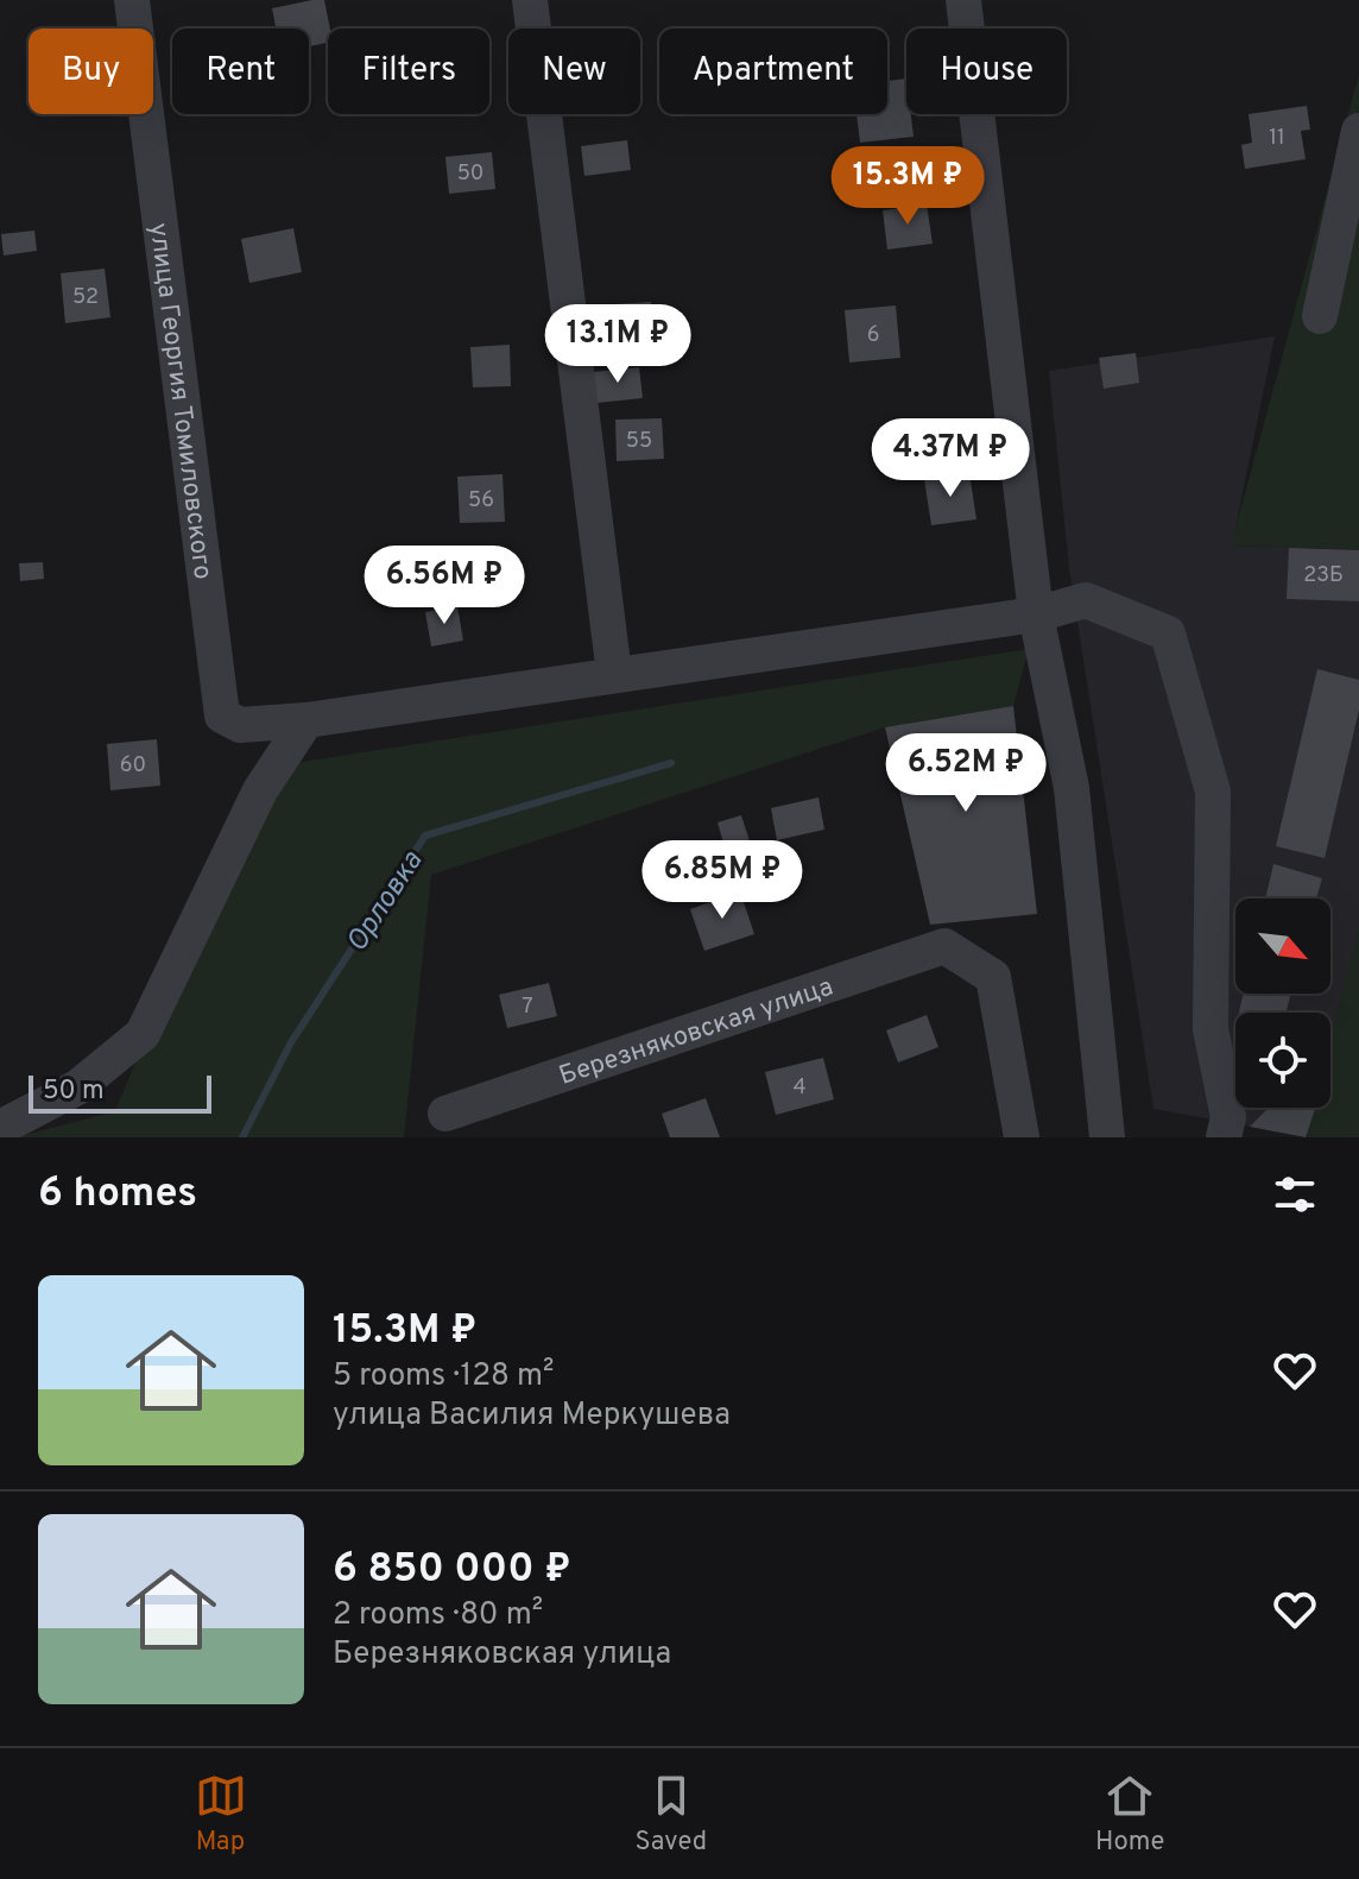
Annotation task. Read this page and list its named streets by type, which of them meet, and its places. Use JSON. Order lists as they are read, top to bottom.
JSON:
{
  "streets": {
    "street": ["улица Георгия Томиловского", "Березняковская улица"]
  },
  "water": ["Орловка"],
  "house_numbers": [
    "11",
    "50",
    "52",
    "6",
    "55",
    "56",
    "23Б",
    "60",
    "7",
    "4"
  ],
  "scale_bar": "50 m",
  "north": "bottom right",
  "page": {
    "chip": [
      "Buy",
      "Rent",
      "Filters",
      "New",
      "Apartment",
      "House"
    ],
    "price": [
      "15.3M ₽",
      "13.1M ₽",
      "4.37M ₽",
      "6.56M ₽",
      "6.52M ₽",
      "6.85M ₽"
    ],
    "scale": "50 m",
    "heading": "6 homes",
    "list": [
      {
        "name": "15.3M ₽",
        "note": "5 rooms · 128 m² · улица Василия Меркушева"
      },
      {
        "name": "6 850 000 ₽",
        "note": "2 rooms · 80 m² · Березняковская улица"
      }
    ],
    "tabs": ["Map", "Saved", "Home"]
  }
}
